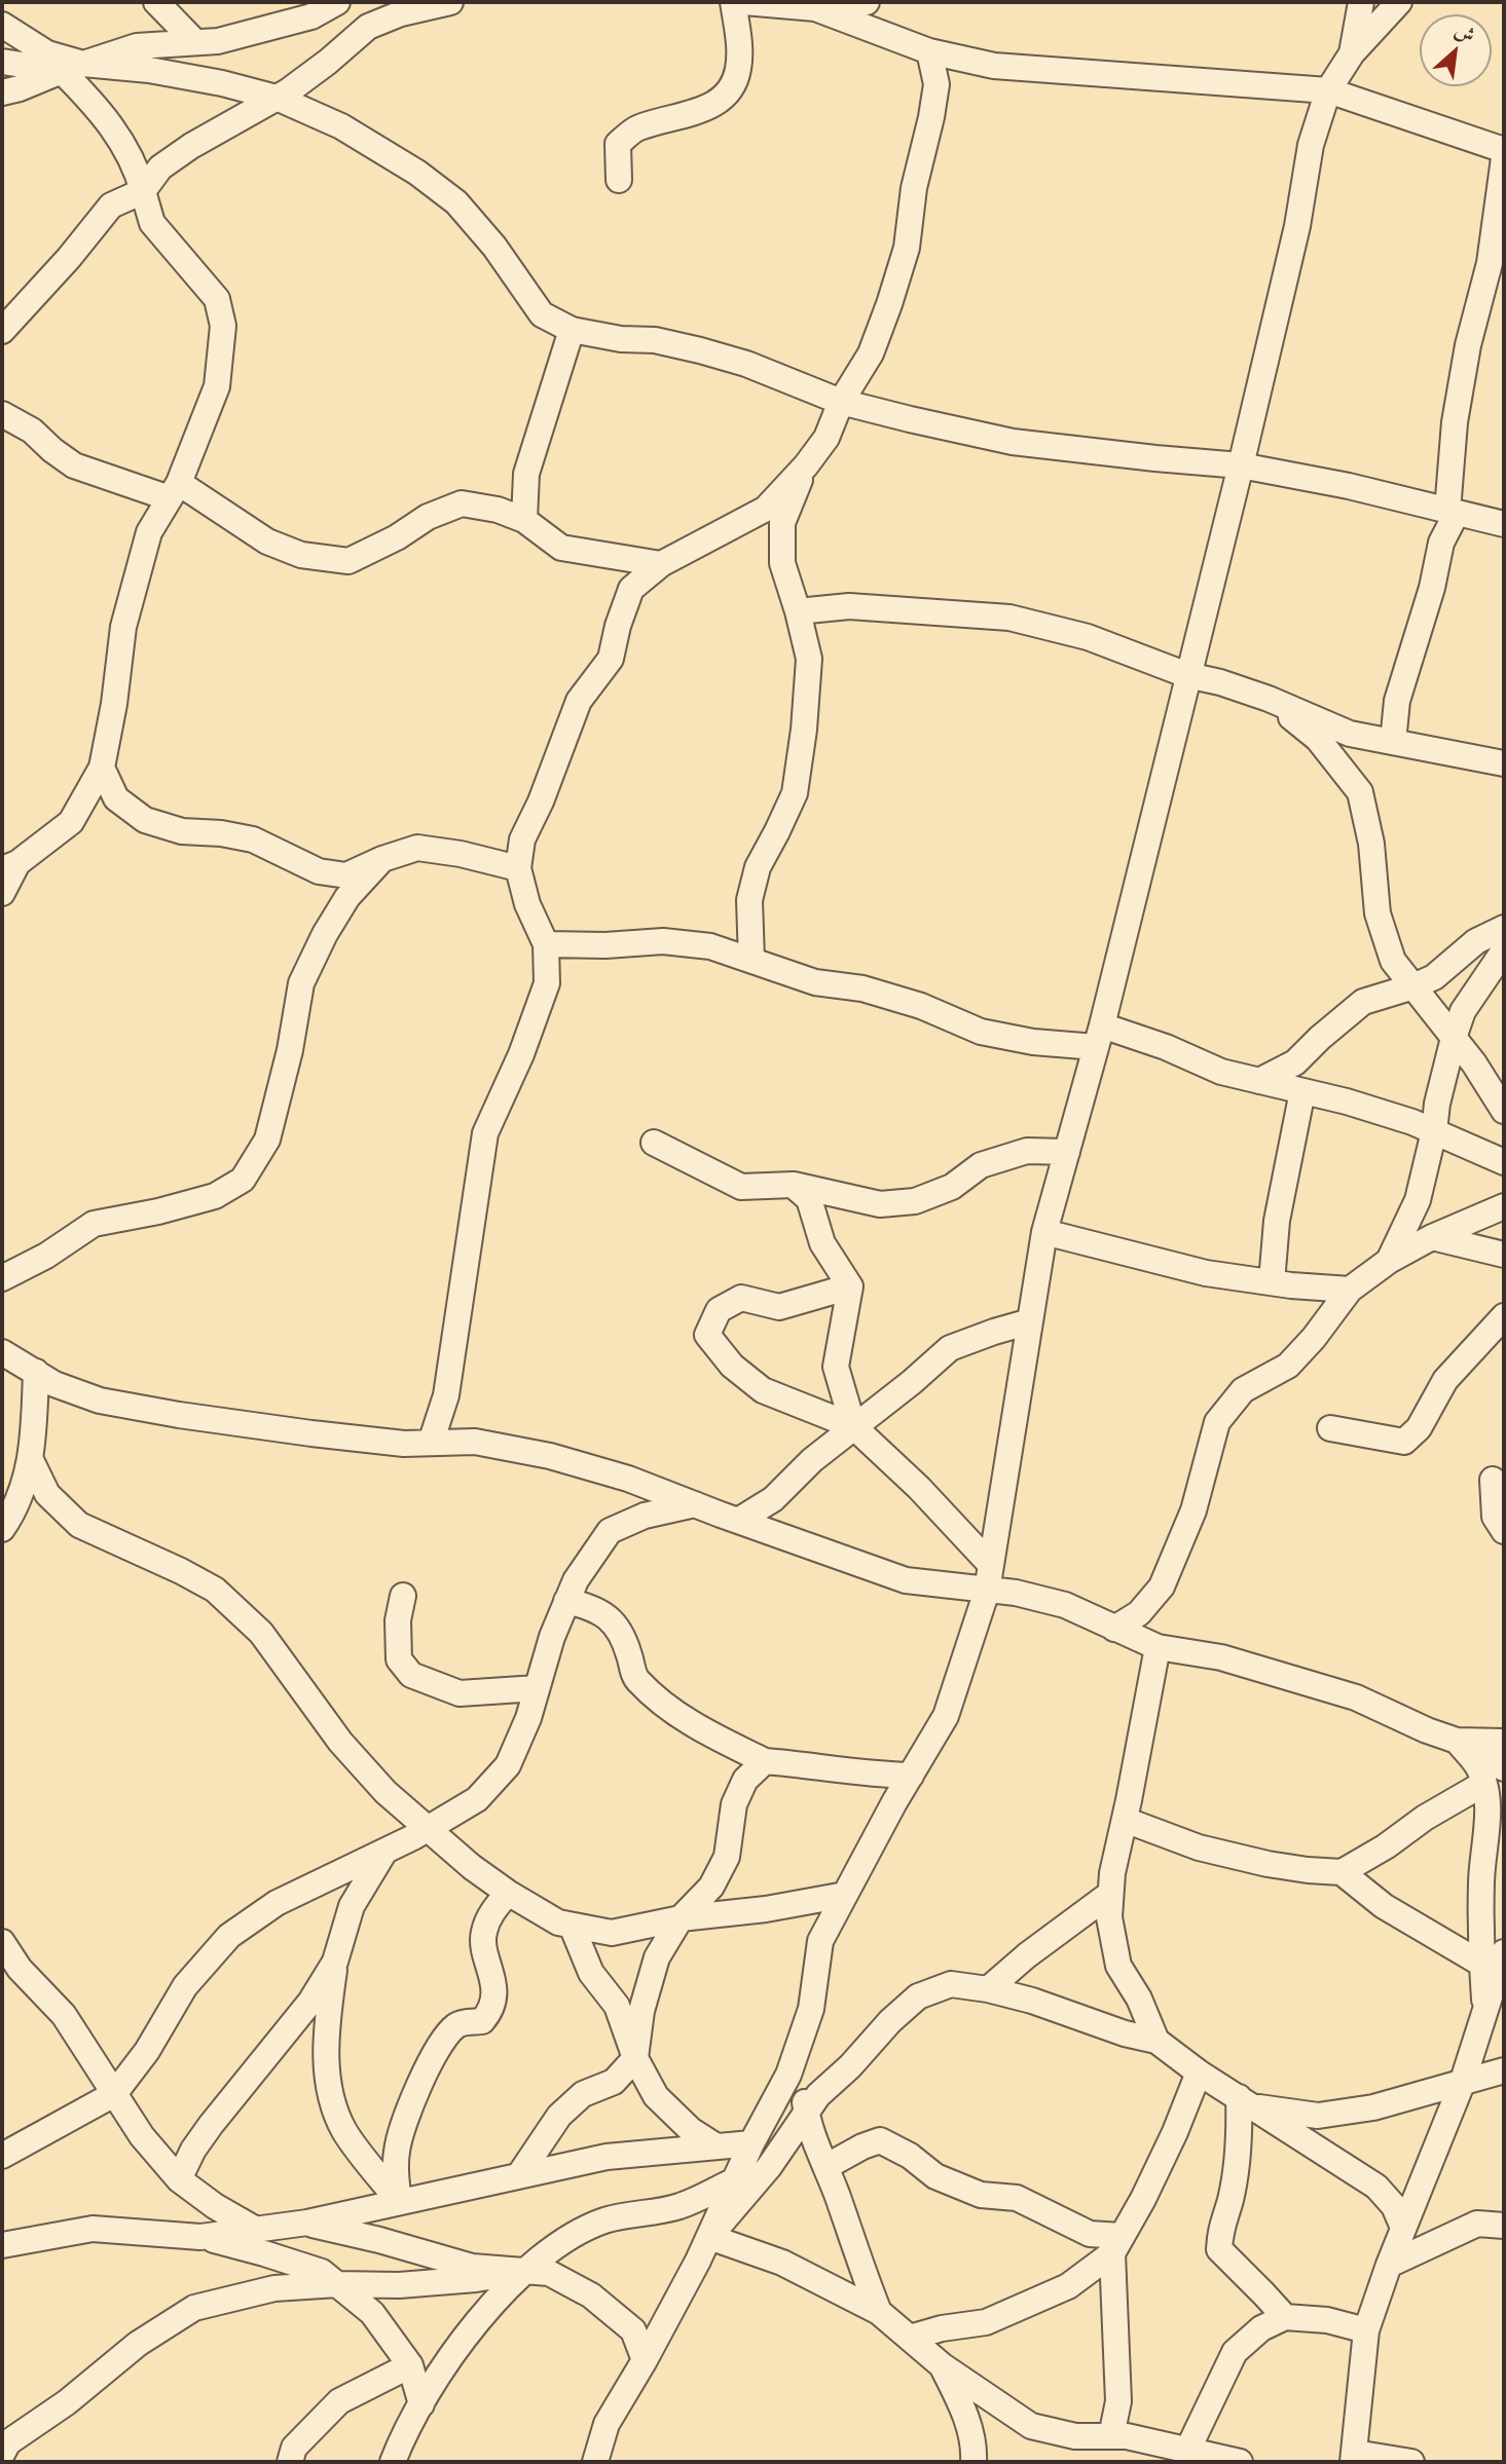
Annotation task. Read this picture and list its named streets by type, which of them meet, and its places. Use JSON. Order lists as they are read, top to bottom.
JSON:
{
  "north": "top right"
}
